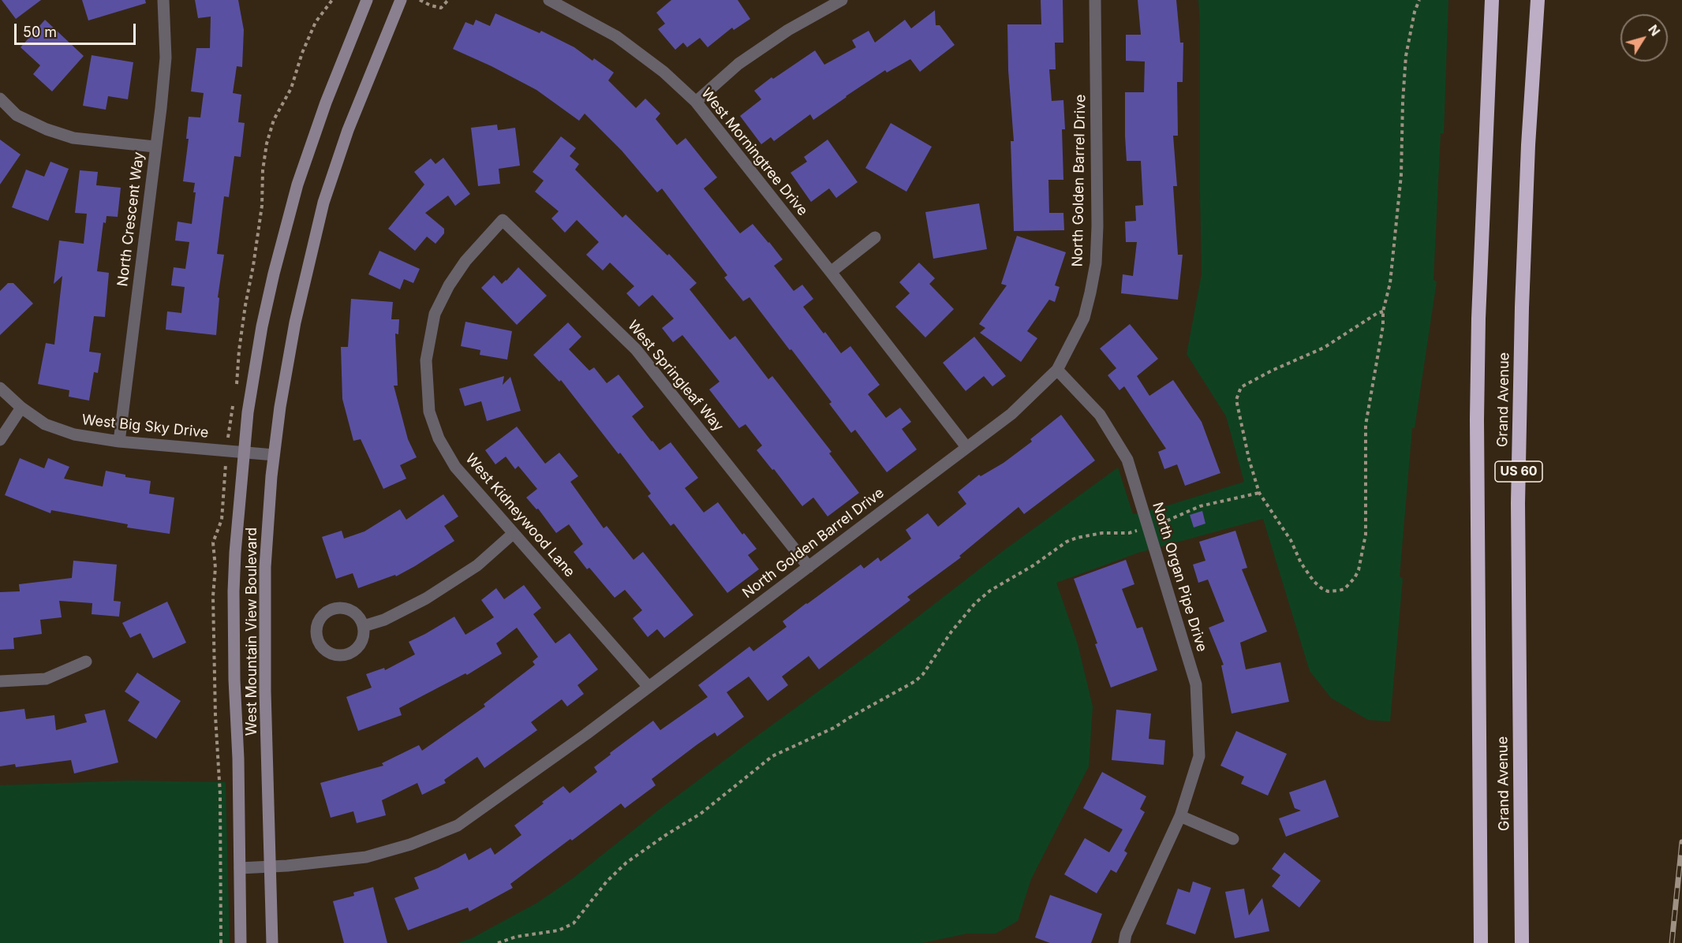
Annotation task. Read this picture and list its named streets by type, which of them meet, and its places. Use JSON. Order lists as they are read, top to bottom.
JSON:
{
  "streets": {
    "highway": ["Grand Avenue", "US 60"],
    "street": [
      "West Morningtree Drive",
      "North Golden Barrel Drive",
      "North Crescent Way",
      "West Springleaf Way",
      "West Big Sky Drive",
      "West Kidneywood Lane",
      "North Organ Pipe Drive",
      "West Mountain View Boulevard"
    ]
  },
  "crossings": [
    ["West Morningtree Drive", "North Golden Barrel Drive"],
    ["North Golden Barrel Drive", "West Springleaf Way"],
    ["North Golden Barrel Drive", "West Kidneywood Lane"],
    ["North Golden Barrel Drive", "North Organ Pipe Drive"],
    ["North Golden Barrel Drive", "West Mountain View Boulevard"],
    ["North Crescent Way", "West Big Sky Drive"],
    ["West Springleaf Way", "West Kidneywood Lane"],
    ["West Big Sky Drive", "West Mountain View Boulevard"]
  ],
  "scale_bar": "50 m",
  "north": "top right"
}
